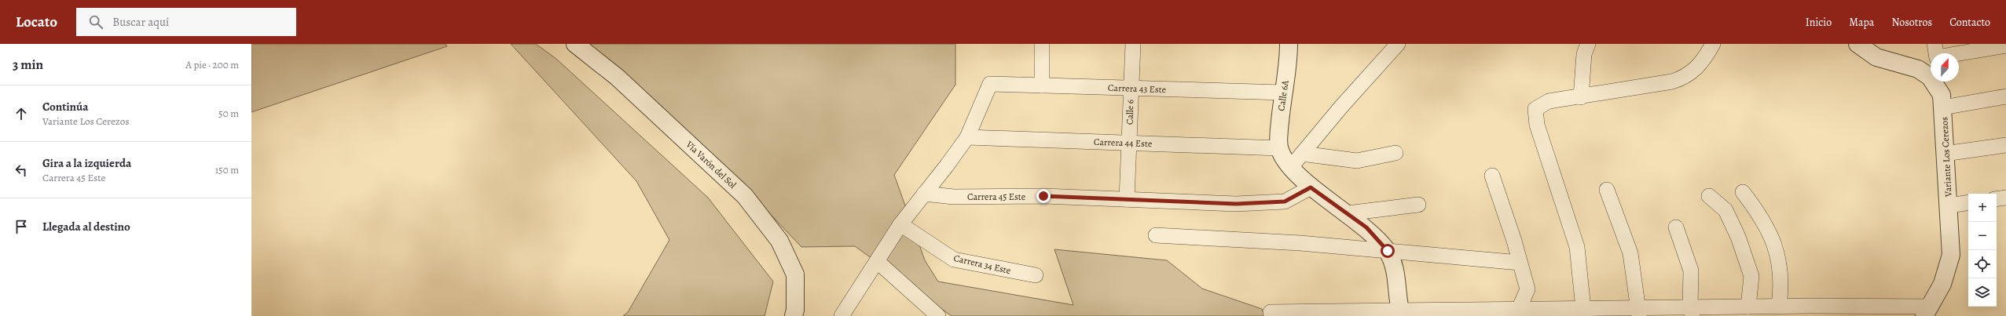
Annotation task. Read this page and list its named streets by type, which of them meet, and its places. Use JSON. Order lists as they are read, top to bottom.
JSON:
{
  "streets": {
    "street": [
      "Carrera 43 Este",
      "Calle 6A",
      "Calle 6",
      "Carrera 44 Este",
      "Variante Los Cerezos",
      "Vía Varón del Sol",
      "Carrera 45 Este",
      "Carrera 34 Este"
    ]
  },
  "crossings": [
    ["Carrera 43 Este", "Calle 6A"],
    ["Carrera 43 Este", "Calle 6"],
    ["Carrera 43 Este", "Carrera 44 Este"],
    ["Calle 6A", "Carrera 44 Este"],
    ["Calle 6", "Carrera 44 Este"],
    ["Calle 6", "Carrera 45 Este"]
  ],
  "north": "top",
  "page": {
    "header": "Locato",
    "search": "Buscar aquí",
    "nav": [
      "Inicio",
      "Mapa",
      "Nosotros",
      "Contacto"
    ],
    "heading": ["3 min", "A pie · 200 m"],
    "list": [
      ["Continúa", "Variante Los Cerezos", "50 m"],
      ["Gira a la izquierda", "Carrera 45 Este", "150 m"],
      "Llegada al destino"
    ],
    "map_buttons": ["+", "−"]
  }
}
